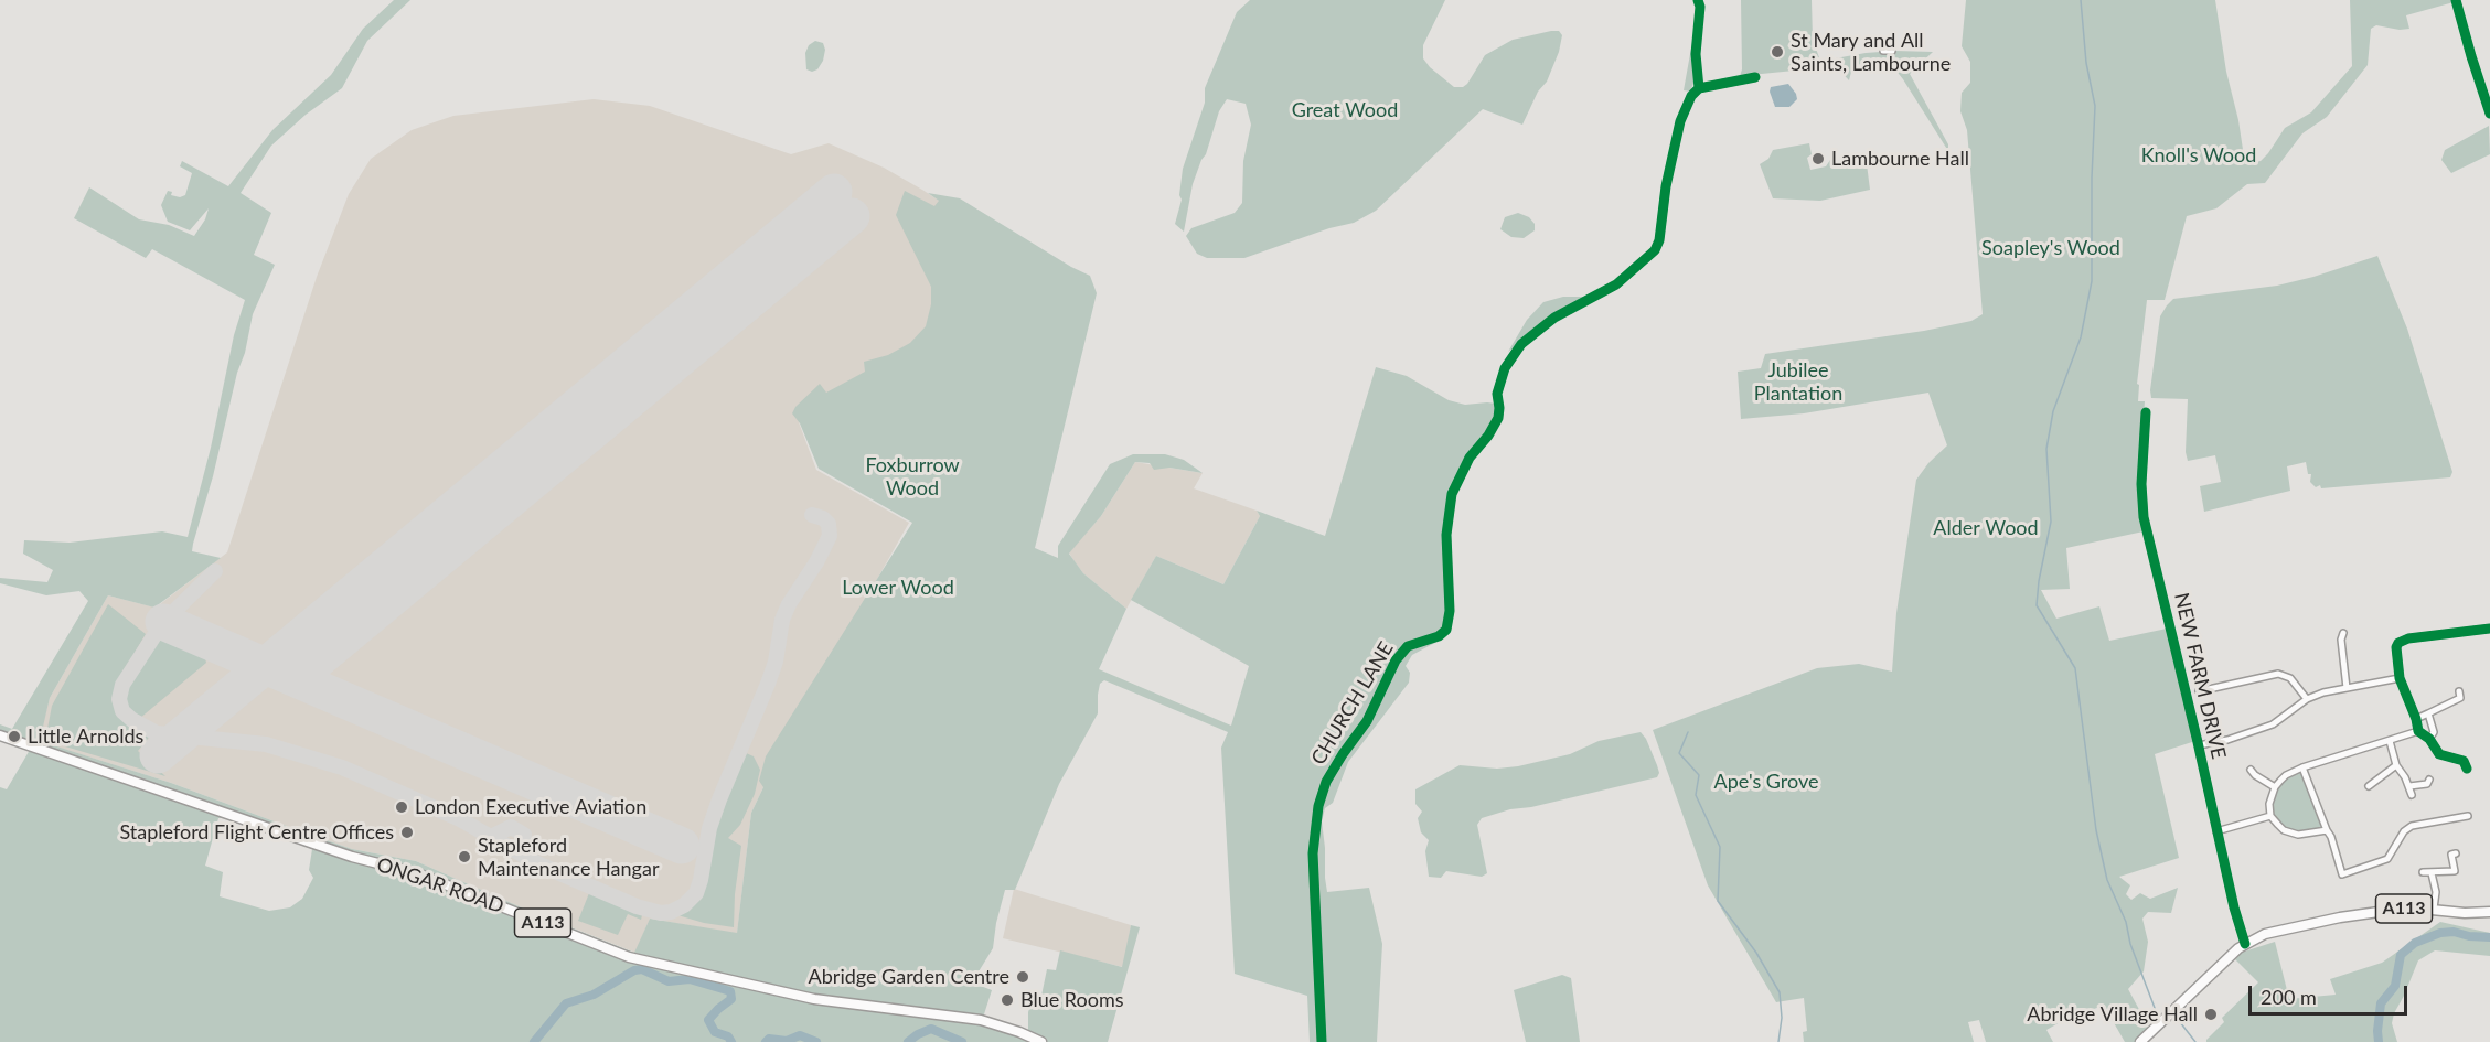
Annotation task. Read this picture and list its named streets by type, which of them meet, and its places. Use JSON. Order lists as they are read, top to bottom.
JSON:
{
  "streets": {
    "main road": ["ONGAR ROAD", "A113"],
    "street": ["NEW FARM DRIVE", "CHURCH LANE"]
  },
  "crossings": [
    ["NEW FARM DRIVE", "A113"]
  ],
  "parks": [
    "Great Wood",
    "Knoll's Wood",
    "Soapley's Wood",
    "Jubilee Plantation",
    "Foxburrow Wood",
    "Alder Wood",
    "Lower Wood",
    "Ape's Grove"
  ],
  "places": [
    "St Mary and All Saints, Lambourne",
    "Lambourne Hall",
    "Little Arnolds",
    "London Executive Aviation",
    "Stapleford Flight Centre Offices",
    "Stapleford Maintenance Hangar",
    "Abridge Garden Centre",
    "Blue Rooms",
    "Abridge Village Hall"
  ],
  "scale_bar": "200 m"
}
